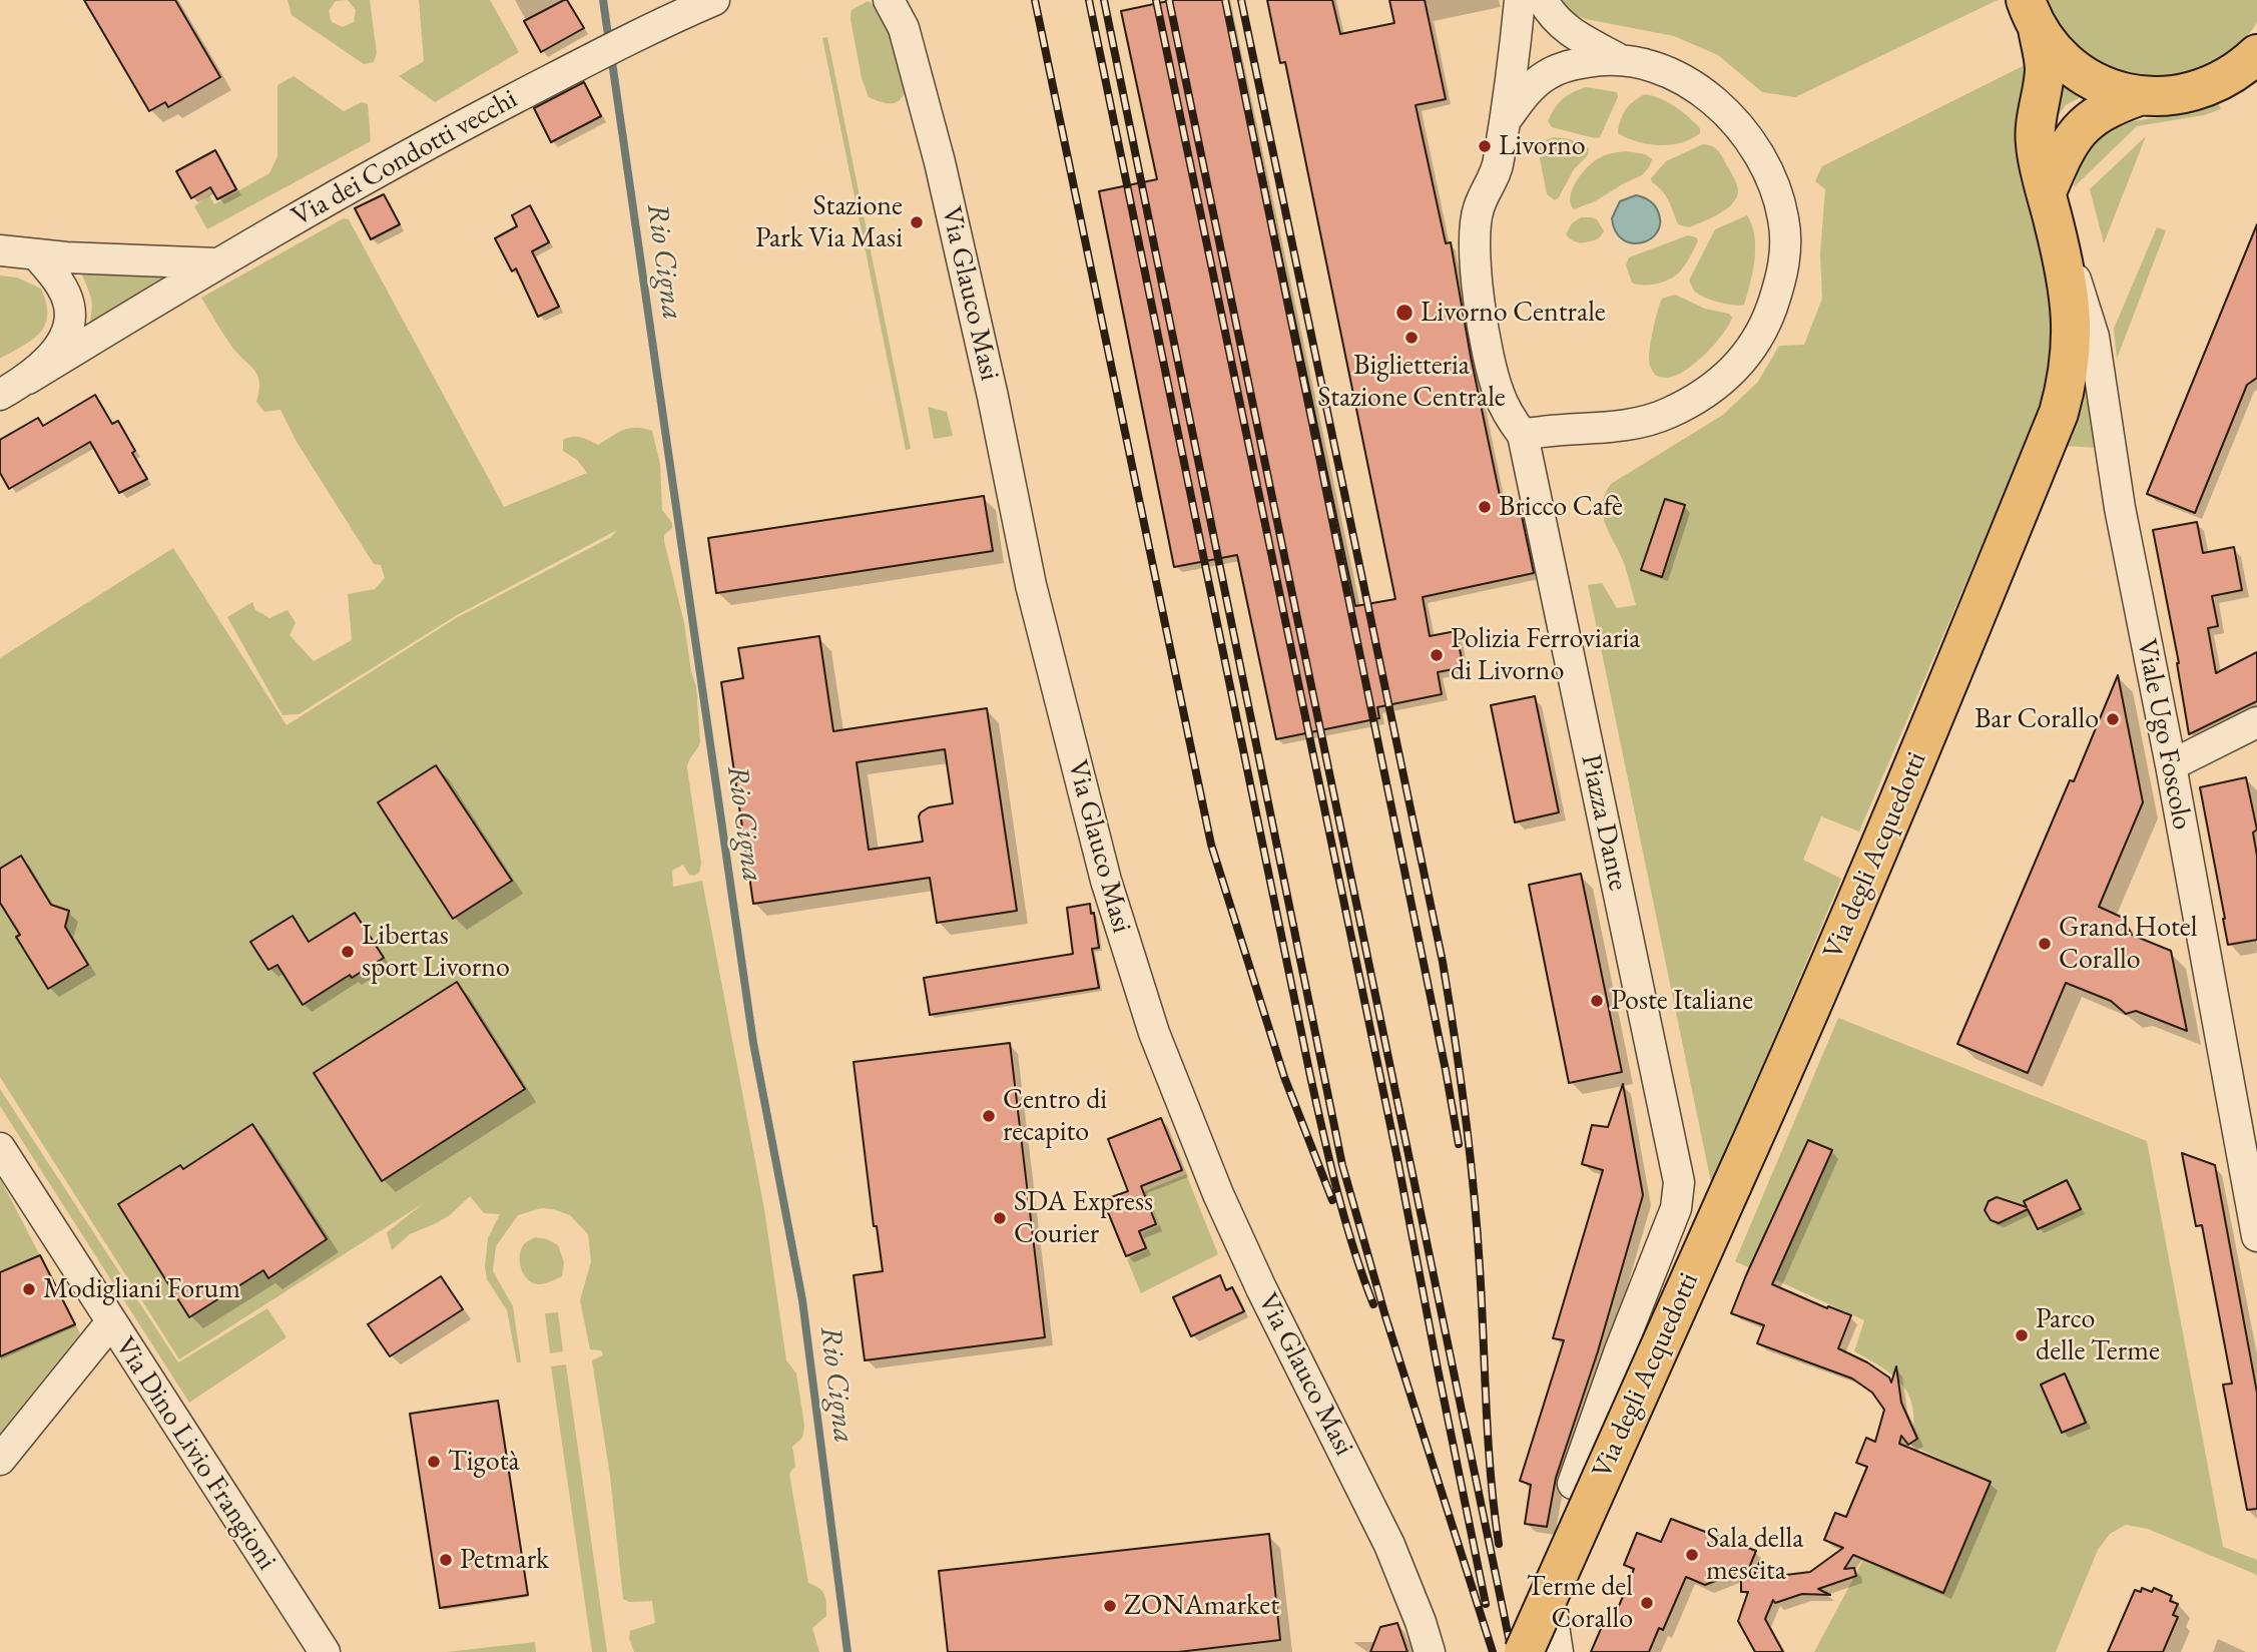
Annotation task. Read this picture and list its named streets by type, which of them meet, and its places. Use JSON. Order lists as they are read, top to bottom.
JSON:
{
  "streets": {
    "main road": ["Via degli Acquedotti"],
    "street": [
      "Via dei Condotti vecchi",
      "Via Glauco Masi",
      "Viale Ugo Foscolo",
      "Piazza Dante",
      "Via Dino Livio Frangioni"
    ]
  },
  "crossings": [
    ["Viale Ugo Foscolo", "Via degli Acquedotti"]
  ],
  "water": ["Rio Cigna"],
  "places": [
    "Livorno",
    "Stazione Park Via Masi",
    "Livorno Centrale",
    "Biglietteria Stazione Centrale",
    "Bricco Cafè",
    "Polizia Ferroviaria di Livorno",
    "Bar Corallo",
    "Grand Hotel Corallo",
    "Libertas sport Livorno",
    "Poste Italiane",
    "Centro di recapito",
    "SDA Express Courier",
    "Modigliani Forum",
    "Parco delle Terme",
    "Tigotà",
    "Sala della mescita",
    "Petmark",
    "Terme del Corallo",
    "ZONAmarket"
  ]
}
